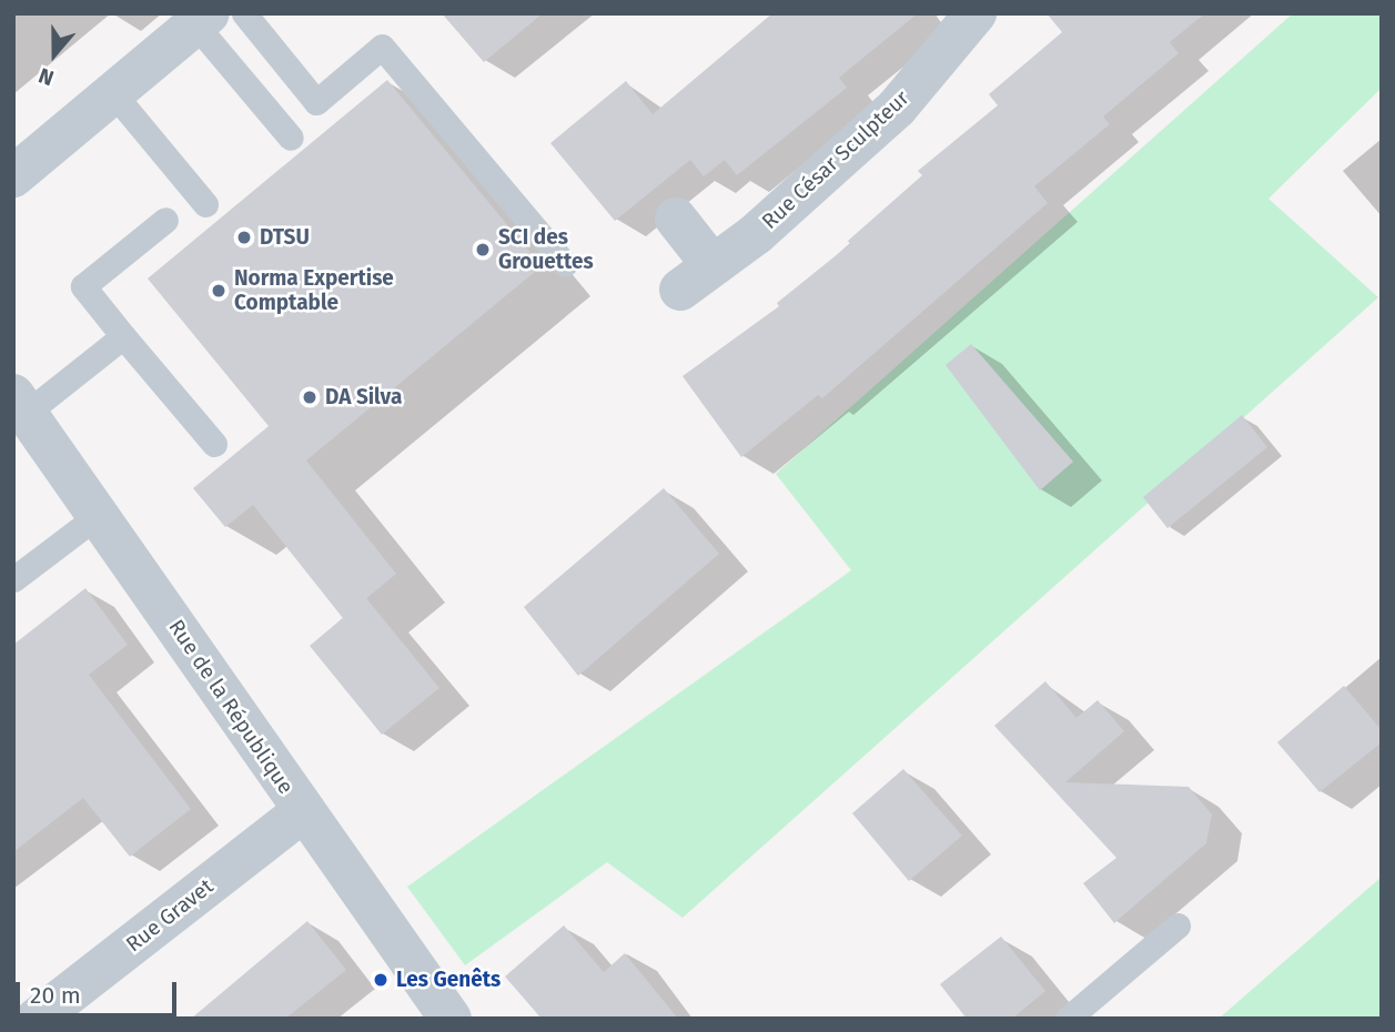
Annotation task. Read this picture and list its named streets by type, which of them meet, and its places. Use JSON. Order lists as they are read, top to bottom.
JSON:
{
  "streets": {
    "street": ["Rue César Sculpteur", "Rue de la République", "Rue Gravet"]
  },
  "crossings": [
    ["Rue de la République", "Rue Gravet"]
  ],
  "places": [
    "DTSU",
    "SCI des Grouettes",
    "Norma Expertise Comptable",
    "DA Silva",
    "Les Genêts"
  ],
  "scale_bar": "20 m",
  "north": "bottom"
}
